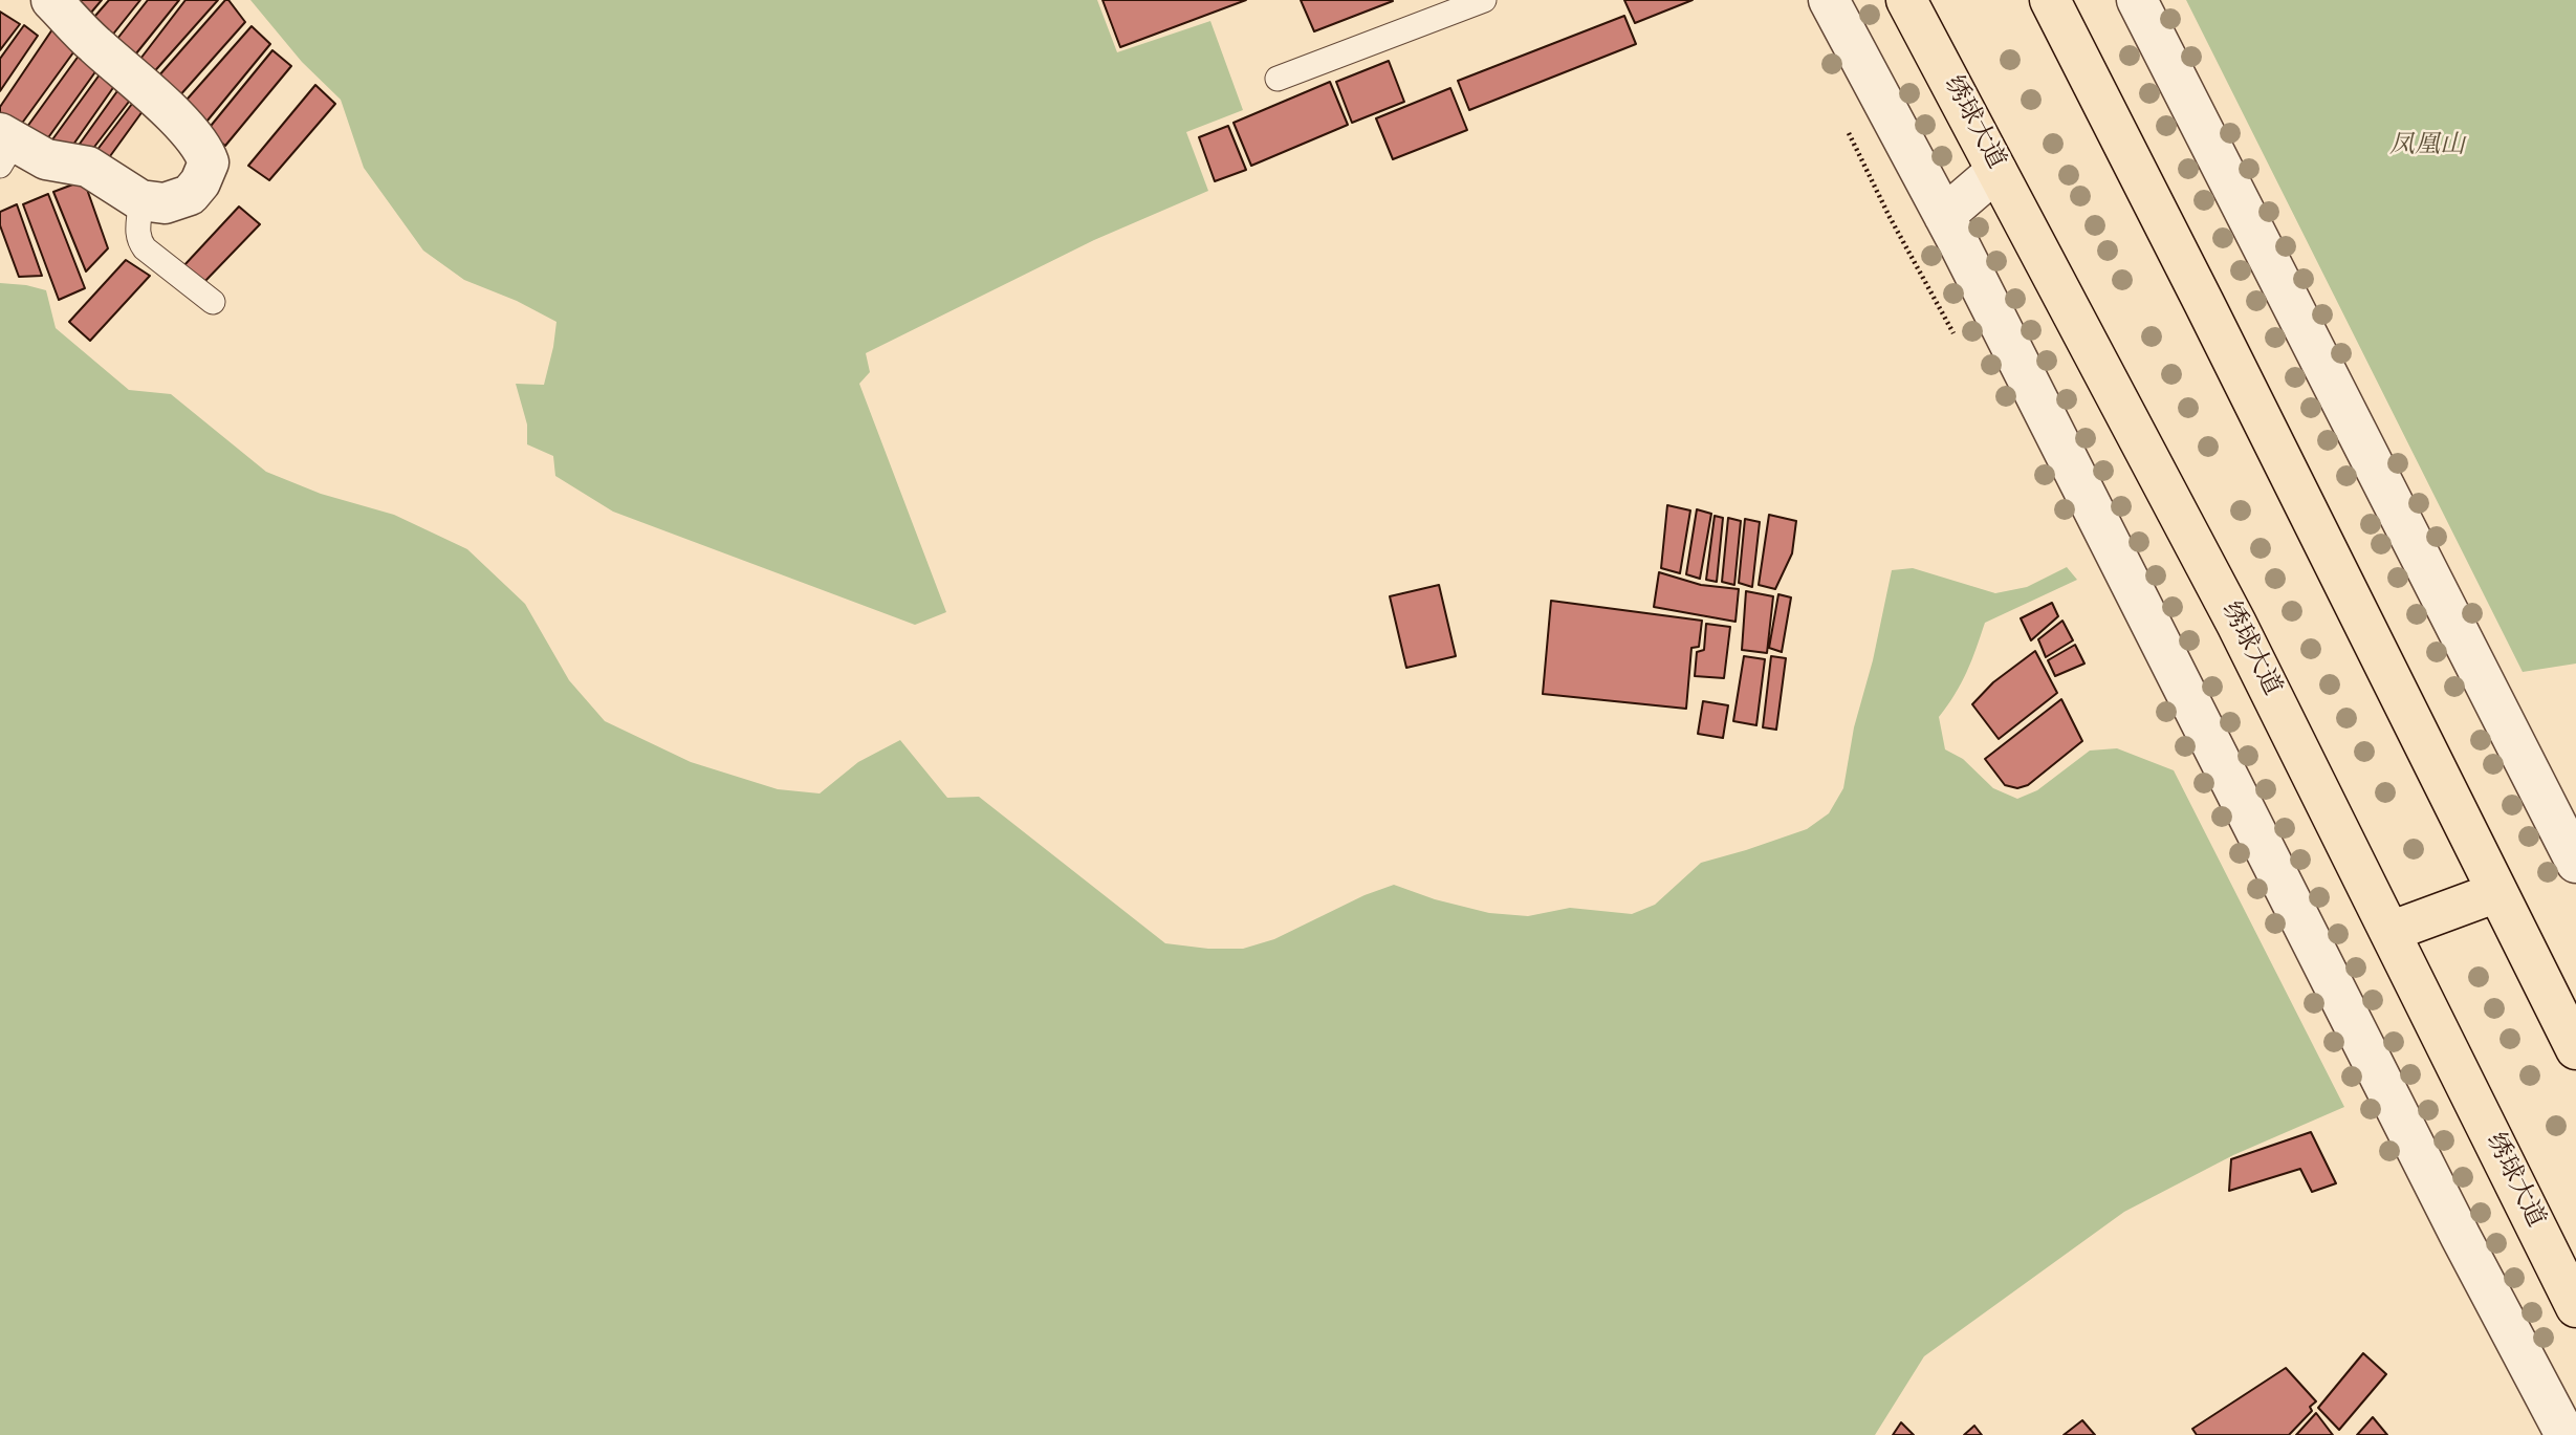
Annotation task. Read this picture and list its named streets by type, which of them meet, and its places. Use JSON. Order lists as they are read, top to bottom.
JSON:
{
  "streets": {
    "main road": ["绣球大道"]
  },
  "parks": ["凤凰山"]
}
